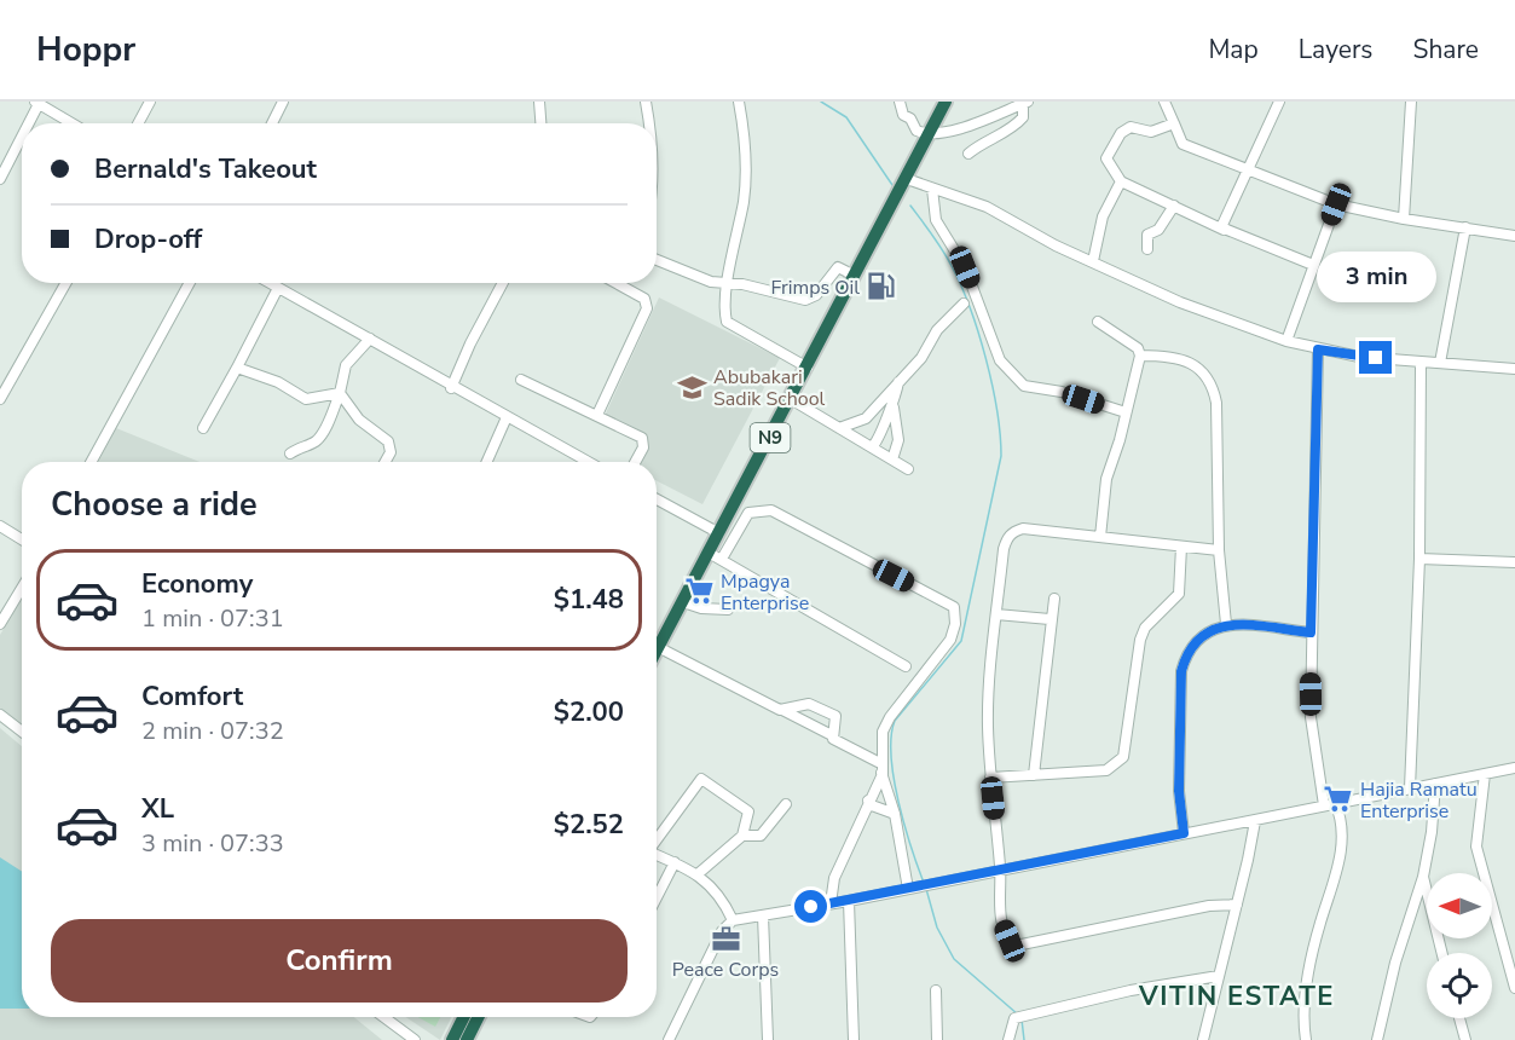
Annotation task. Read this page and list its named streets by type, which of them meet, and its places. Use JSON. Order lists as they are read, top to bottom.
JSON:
{
  "streets": {
    "highway": ["N9"]
  },
  "districts": ["VITIN ESTATE"],
  "places": {
    "fuel station": ["Frimps Oil"],
    "school or university": ["Abubakari Sadik School"],
    "supermarket": ["Mpagya Enterprise", "Hajia Ramatu Enterprise"],
    "office": ["Peace Corps"]
  },
  "north": "left",
  "page": {
    "header": "Hoppr",
    "nav": ["Map", "Layers", "Share"],
    "banner": ["Bernald's Takeout", "Drop-off"],
    "bubble": "3 min",
    "heading": "Choose a ride",
    "list": [
      {
        "name": "Economy",
        "note": "1 min · 07:31",
        "value": "$1.48"
      },
      {
        "name": "Comfort",
        "note": "2 min · 07:32",
        "value": "$2.00"
      },
      {
        "name": "XL",
        "note": "3 min · 07:33",
        "value": "$2.52"
      }
    ],
    "buttons": "Confirm"
  }
}
